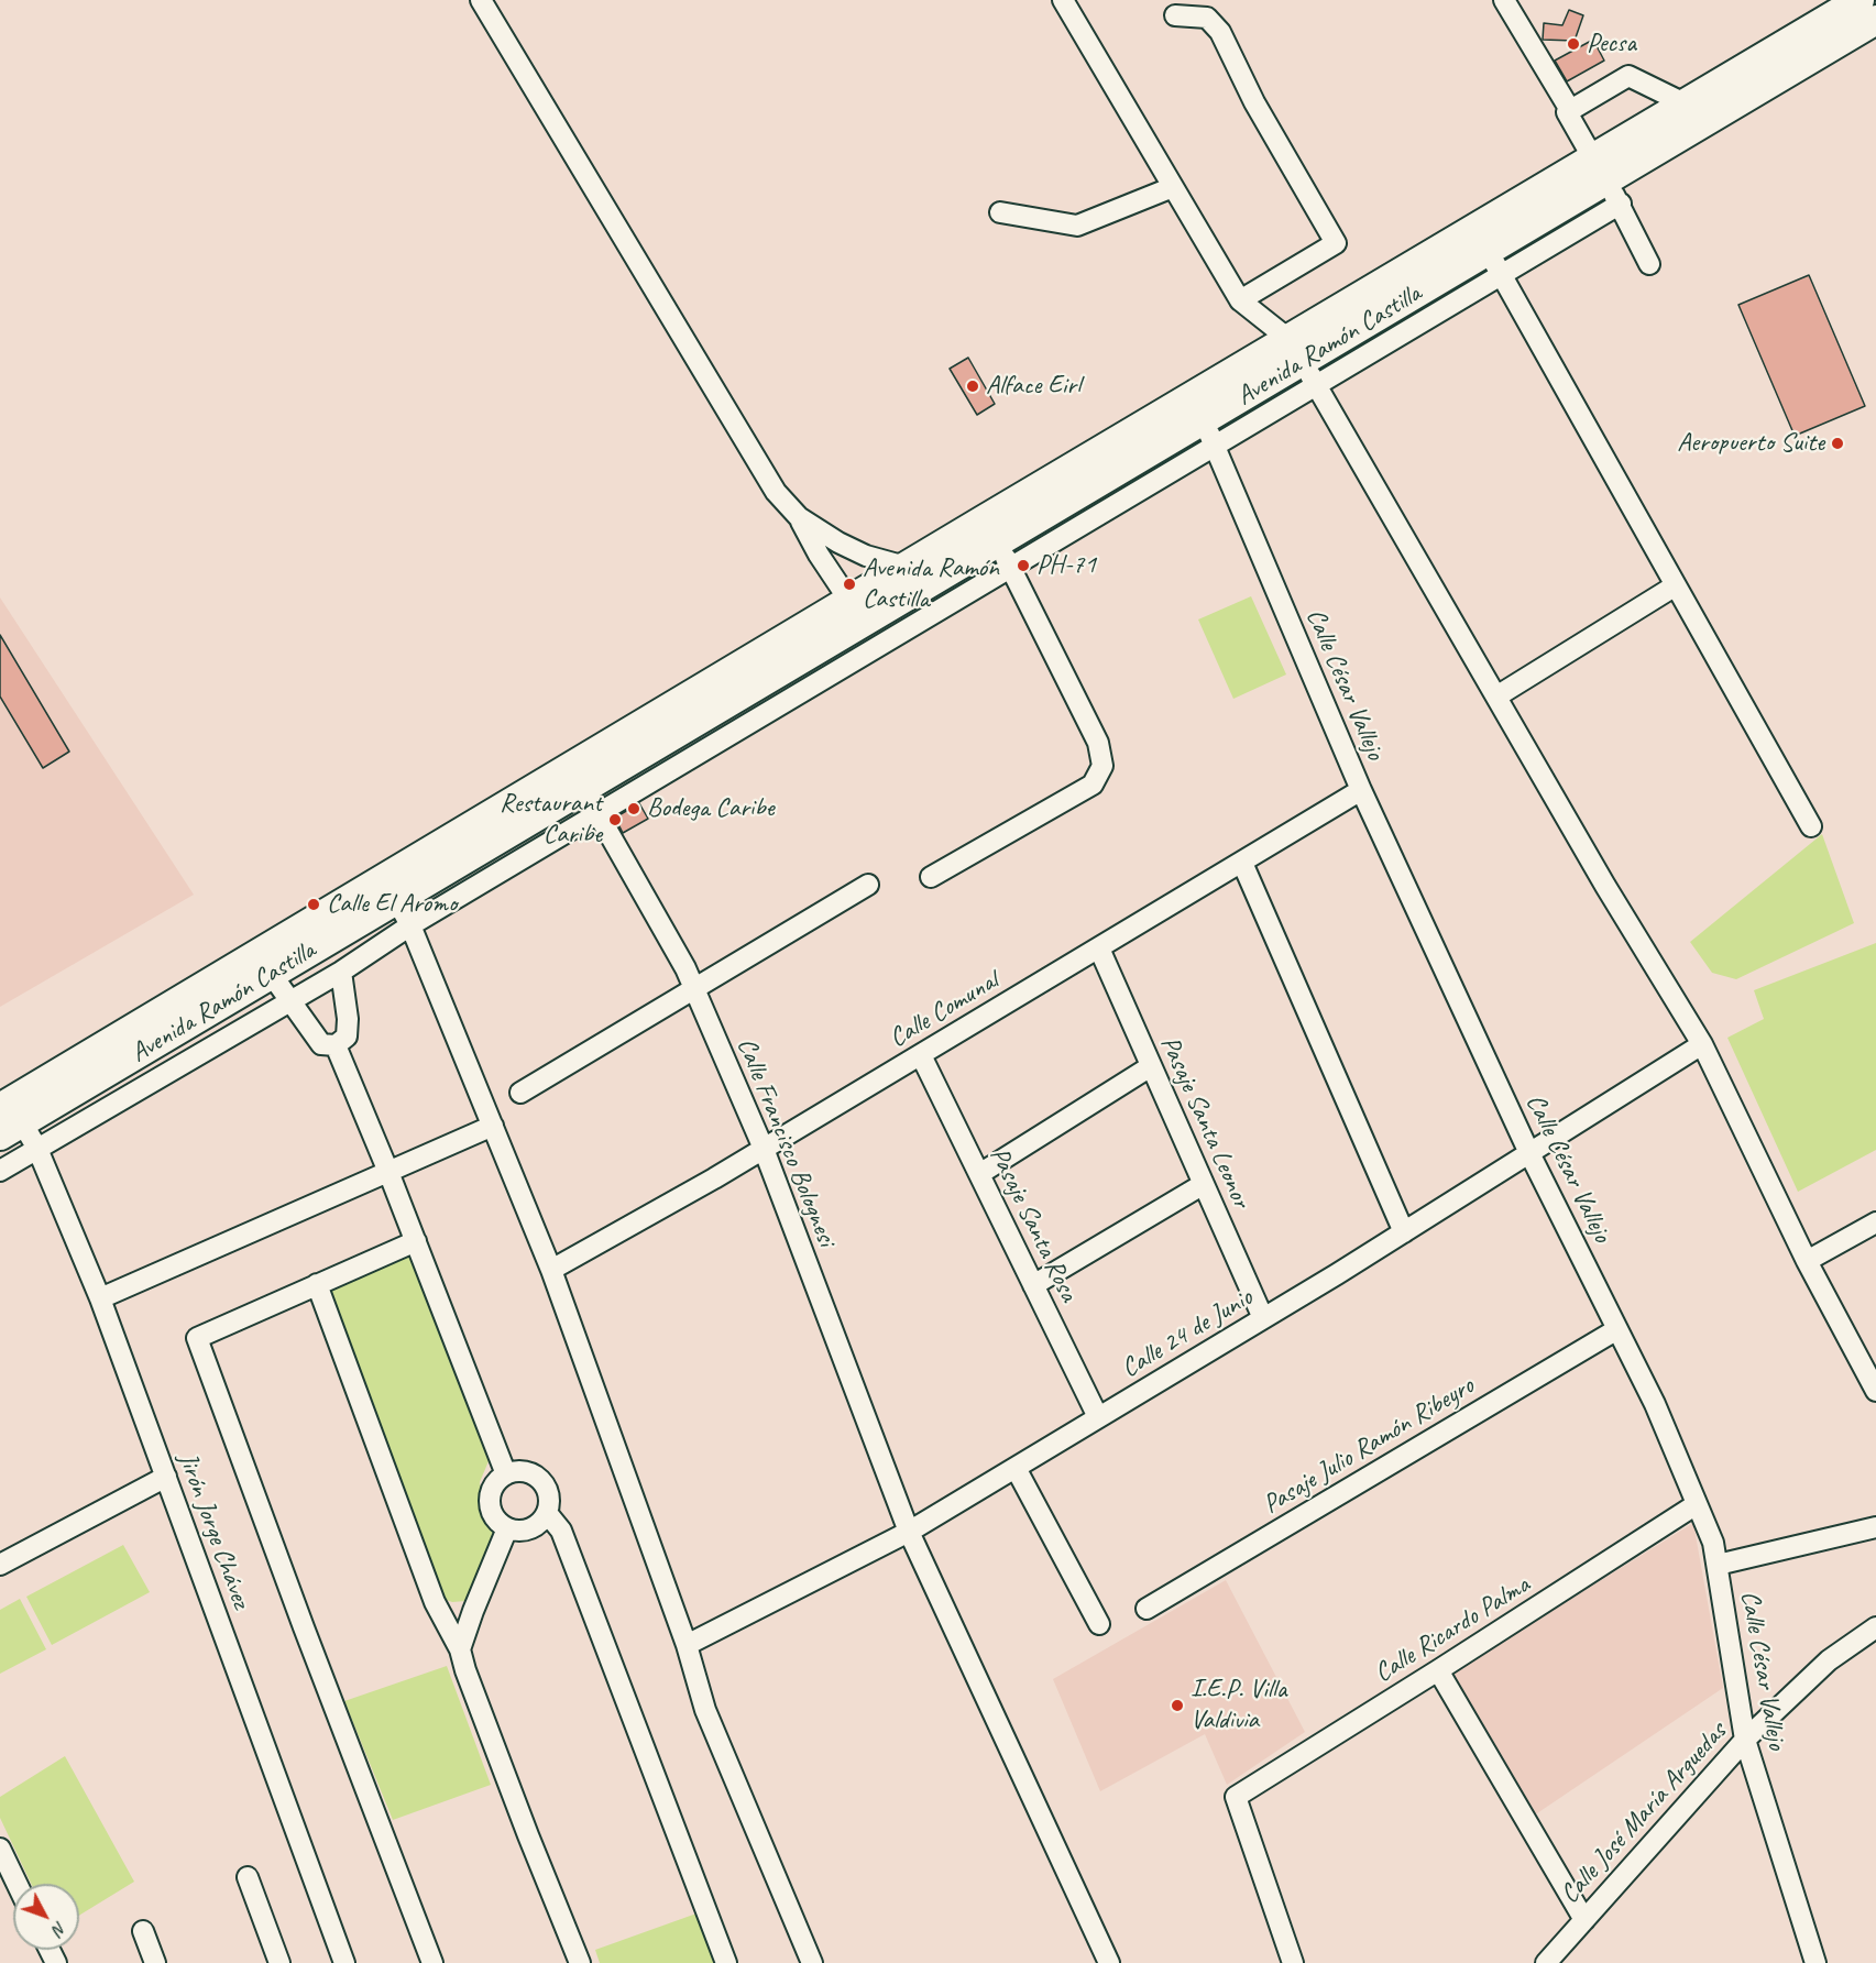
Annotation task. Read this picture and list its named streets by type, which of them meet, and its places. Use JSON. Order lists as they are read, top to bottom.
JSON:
{
  "streets": {
    "highway": ["Avenida Ramón Castilla"],
    "street": [
      "Calle César Vallejo",
      "Calle Comunal",
      "Pasaje Santa Leonor",
      "Calle Francisco Bolognesi",
      "Pasaje Santa Rosa",
      "Calle 24 de Junio",
      "Pasaje Julio Ramón Ribeyro",
      "Jirón Jorge Chávez",
      "Calle Ricardo Palma",
      "Calle José María Arguedas"
    ]
  },
  "crossings": [
    ["Avenida Ramón Castilla", "Calle César Vallejo"],
    ["Avenida Ramón Castilla", "Calle Francisco Bolognesi"],
    ["Avenida Ramón Castilla", "Jirón Jorge Chávez"],
    ["Calle César Vallejo", "Calle Comunal"],
    ["Calle César Vallejo", "Calle 24 de Junio"],
    ["Calle César Vallejo", "Pasaje Julio Ramón Ribeyro"],
    ["Calle César Vallejo", "Calle Ricardo Palma"],
    ["Calle César Vallejo", "Calle José María Arguedas"],
    ["Calle Comunal", "Pasaje Santa Leonor"],
    ["Calle Comunal", "Calle Francisco Bolognesi"],
    ["Calle Comunal", "Pasaje Santa Rosa"],
    ["Pasaje Santa Leonor", "Calle 24 de Junio"],
    ["Calle Francisco Bolognesi", "Calle 24 de Junio"],
    ["Pasaje Santa Rosa", "Calle 24 de Junio"]
  ],
  "places": [
    "Pecsa",
    "Alface Eirl",
    "Aeropuerto Suite",
    "PH-71",
    "Avenida Ramón Castilla",
    "Bodega Caribe",
    "Restaurant Caribe",
    "Calle El Aromo",
    "I.E.P. Villa Valdivia"
  ],
  "north": "bottom right"
}
